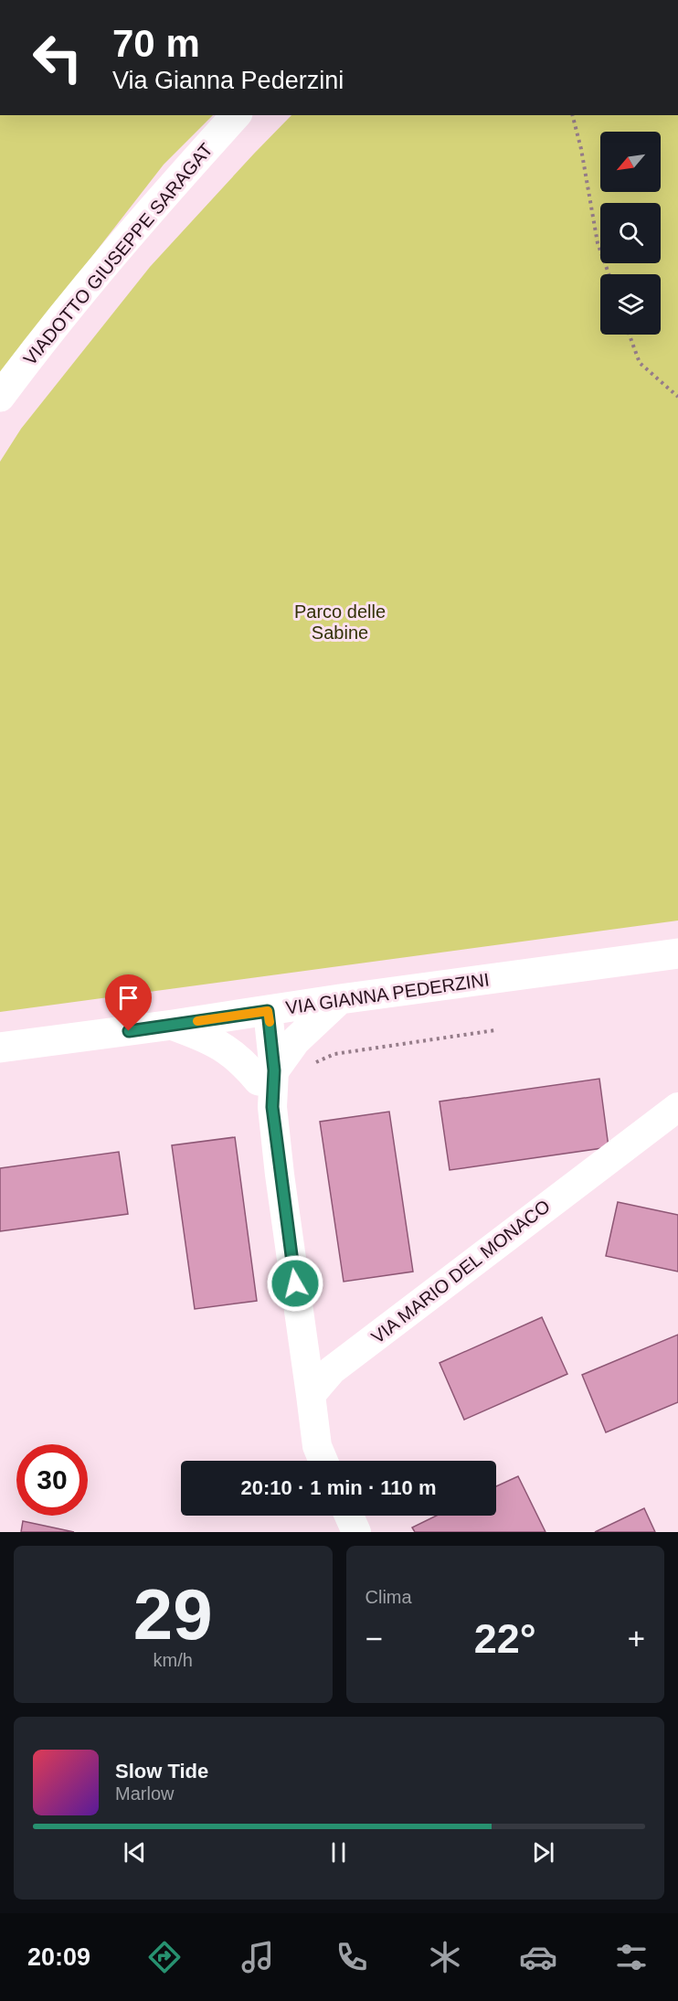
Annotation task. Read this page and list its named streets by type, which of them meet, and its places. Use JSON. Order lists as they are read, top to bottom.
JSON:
{
  "streets": {
    "street": ["VIADOTTO GIUSEPPE SARAGAT", "VIA GIANNA PEDERZINI", "VIA MARIO DEL MONACO"]
  },
  "parks": ["Parco delle Sabine"],
  "north": "bottom left",
  "page": {
    "turn": ["70 m", "Via Gianna Pederzini"],
    "limit": "30",
    "trip": "20:10 · 1 min · 110 m",
    "tile": [
      ["29", "km/h"],
      "Clima"
    ],
    "heat": ["−", "22°", "+"],
    "song": ["Slow Tide", "Marlow"],
    "tabs": "20:09"
  }
}
